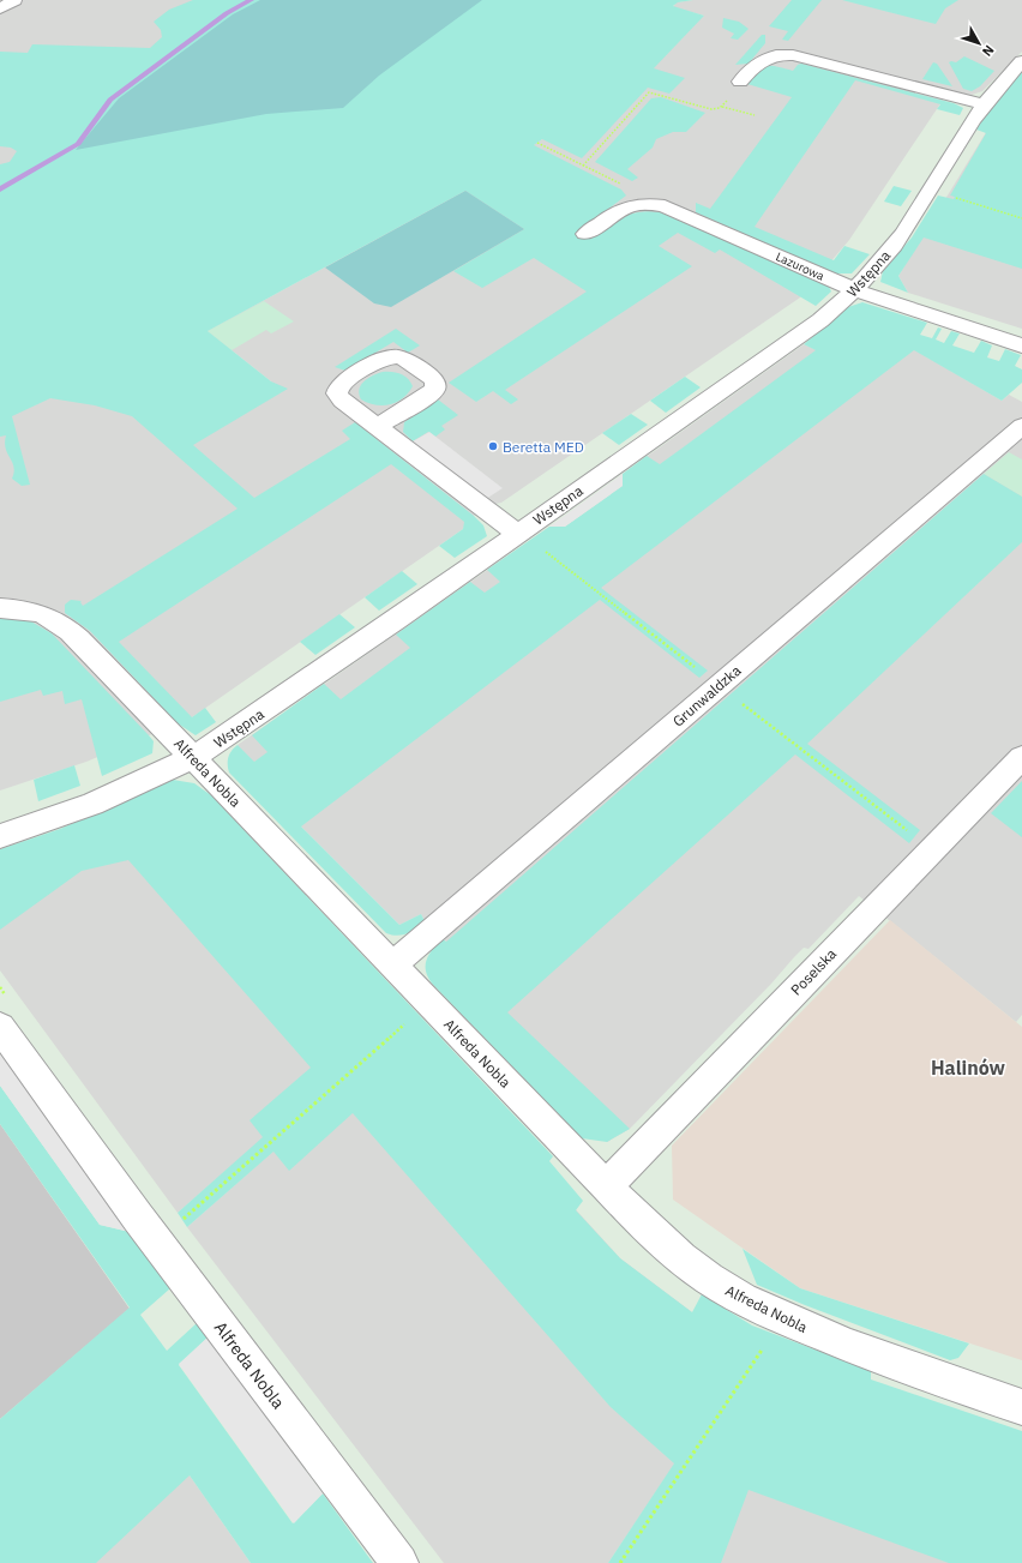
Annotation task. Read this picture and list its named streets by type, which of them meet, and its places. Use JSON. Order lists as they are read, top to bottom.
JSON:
{
  "streets": {
    "street": [
      "Lazurowa",
      "Wstępna",
      "Grunwaldzka",
      "Alfreda Nobla",
      "Poselska"
    ]
  },
  "crossings": [
    ["Lazurowa", "Wstępna"],
    ["Wstępna", "Alfreda Nobla"],
    ["Grunwaldzka", "Alfreda Nobla"],
    ["Alfreda Nobla", "Poselska"]
  ],
  "districts": ["Halinów"],
  "places": ["Beretta MED"],
  "north": "bottom right"
}
